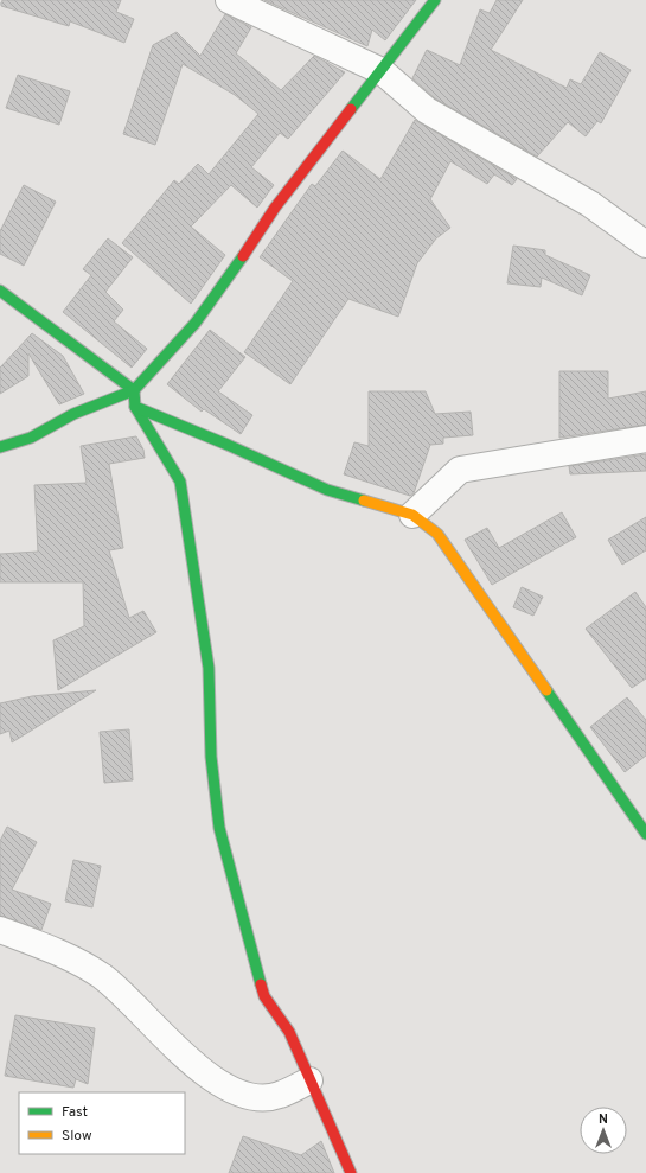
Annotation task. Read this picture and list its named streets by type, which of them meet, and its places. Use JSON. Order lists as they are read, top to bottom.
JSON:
{
  "legend": ["Fast", "Slow"],
  "north": "top"
}
